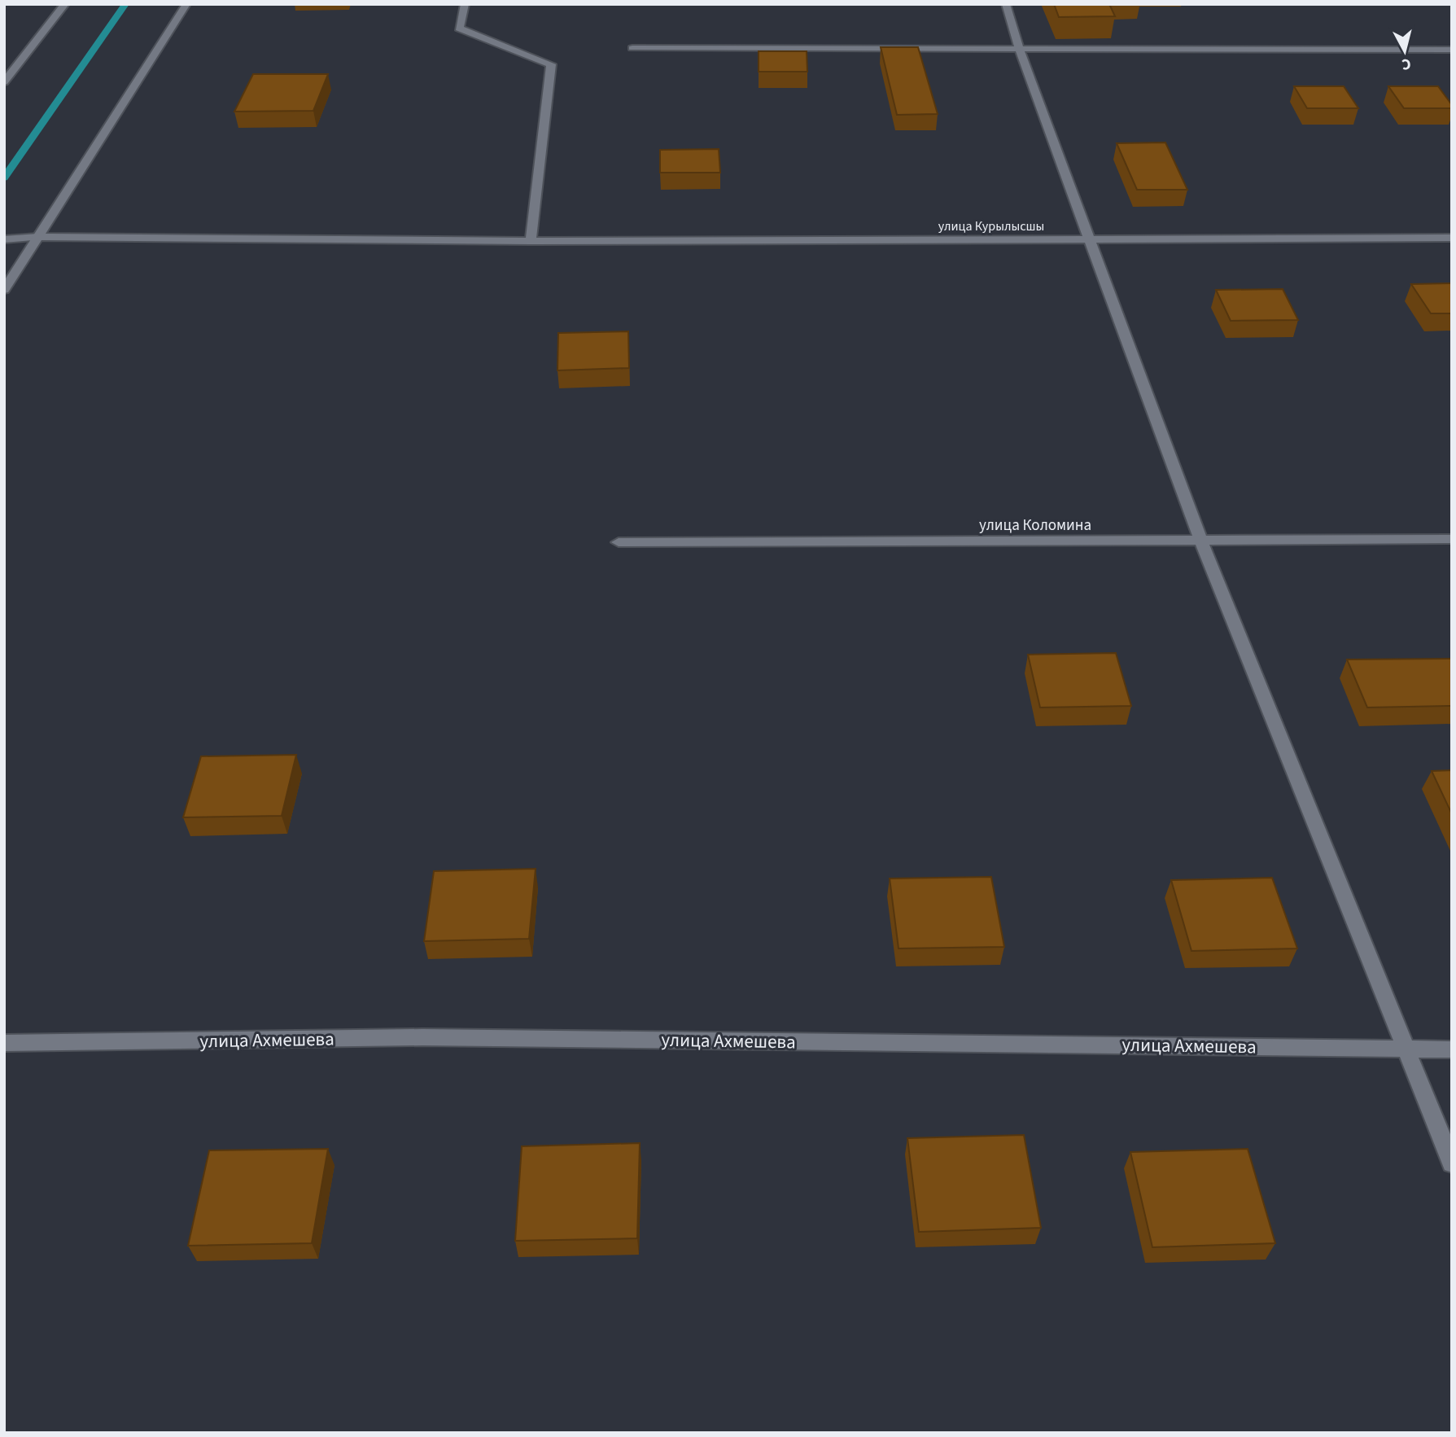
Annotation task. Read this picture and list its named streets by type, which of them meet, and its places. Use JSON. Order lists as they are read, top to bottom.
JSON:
{
  "streets": {
    "street": ["улица Курылысшы", "улица Коломина", "улица Ахмешева"]
  },
  "north": "bottom"
}
